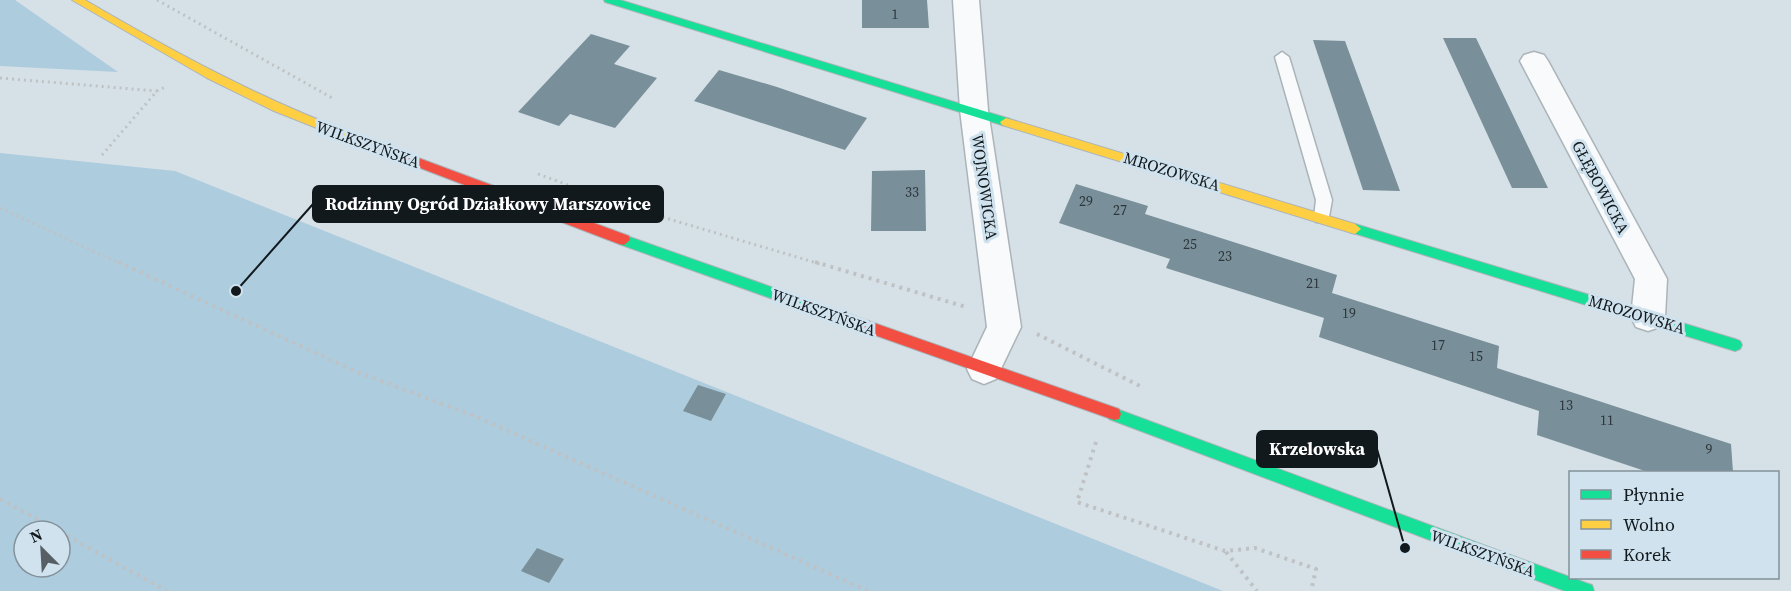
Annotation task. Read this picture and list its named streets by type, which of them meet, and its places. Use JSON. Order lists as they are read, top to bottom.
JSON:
{
  "streets": {
    "street": [
      "WILKSZYŃSKA",
      "MROZOWSKA",
      "WOJNOWICKA",
      "GŁĘBOWICKA"
    ]
  },
  "crossings": [
    ["WILKSZYŃSKA", "WOJNOWICKA"],
    ["MROZOWSKA", "WOJNOWICKA"],
    ["MROZOWSKA", "GŁĘBOWICKA"]
  ],
  "places": ["Rodzinny Ogród Działkowy Marszowice", "Krzelowska"],
  "house_numbers": [
    "1",
    "33",
    "29",
    "27",
    "25",
    "23",
    "21",
    "19",
    "17",
    "15",
    "13",
    "11",
    "9"
  ],
  "legend": ["Płynnie", "Wolno", "Korek"],
  "north": "top left"
}
